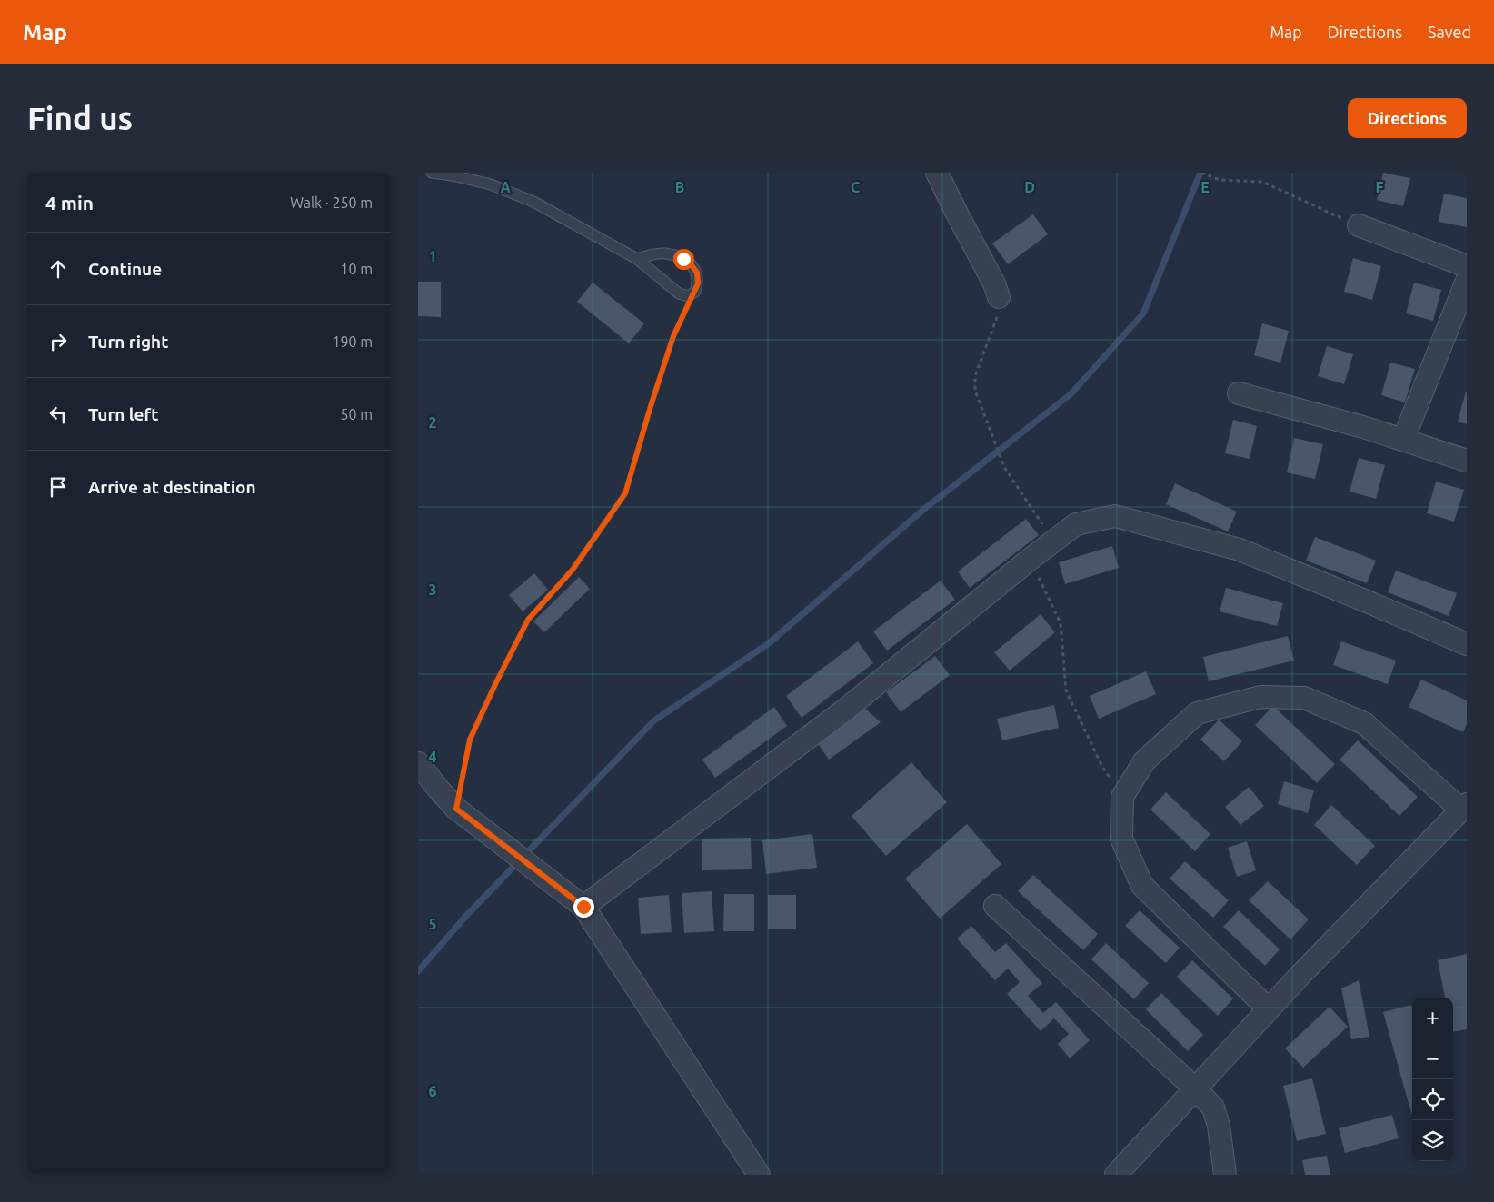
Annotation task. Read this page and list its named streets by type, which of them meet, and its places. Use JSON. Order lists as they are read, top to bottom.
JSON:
{
  "page": {
    "header": "Map",
    "nav": ["Map", "Directions", "Saved"],
    "buttons": "Directions",
    "title": "Find us",
    "heading": ["4 min", "Walk · 250 m"],
    "list": [
      ["Continue", "10 m"],
      ["Turn right", "190 m"],
      ["Turn left", "50 m"],
      "Arrive at destination"
    ],
    "map_buttons": ["+", "−"]
  },
  "grid": {
    "columns": [
      "A",
      "B",
      "C",
      "D",
      "E",
      "F"
    ],
    "rows": [
      "1",
      "2",
      "3",
      "4",
      "5",
      "6"
    ]
  }
}
